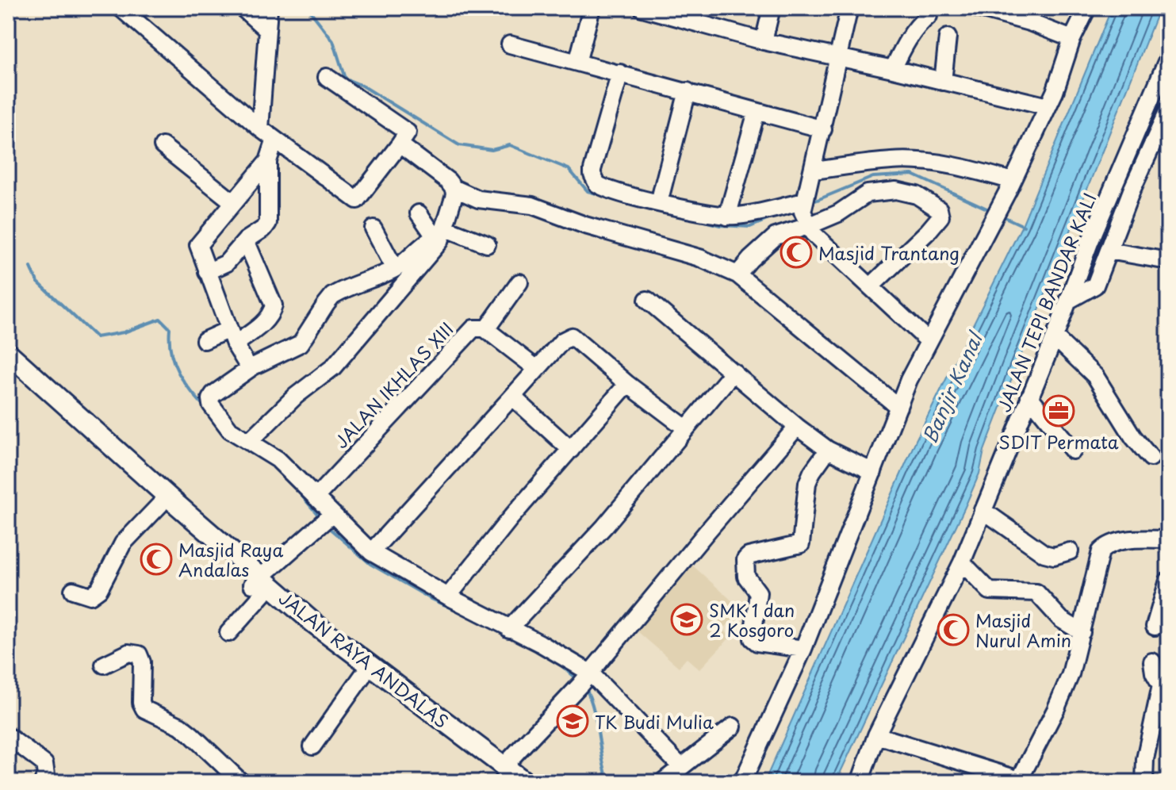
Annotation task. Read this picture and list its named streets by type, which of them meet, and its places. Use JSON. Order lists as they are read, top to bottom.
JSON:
{
  "streets": {
    "main road": ["JALAN RAYA ANDALAS"],
    "street": ["JALAN TEPI BANDAR KALI", "JALAN IKHLAS XIII"]
  },
  "water": ["Banjir Kanal"],
  "places": {
    "mosque": ["Masjid Trantang", "Masjid Raya Andalas", "Masjid Nurul Amin"],
    "office": ["SDIT Permata"],
    "school or university": ["SMK 1 dan 2 Kosgoro", "TK Budi Mulia"]
  }
}
